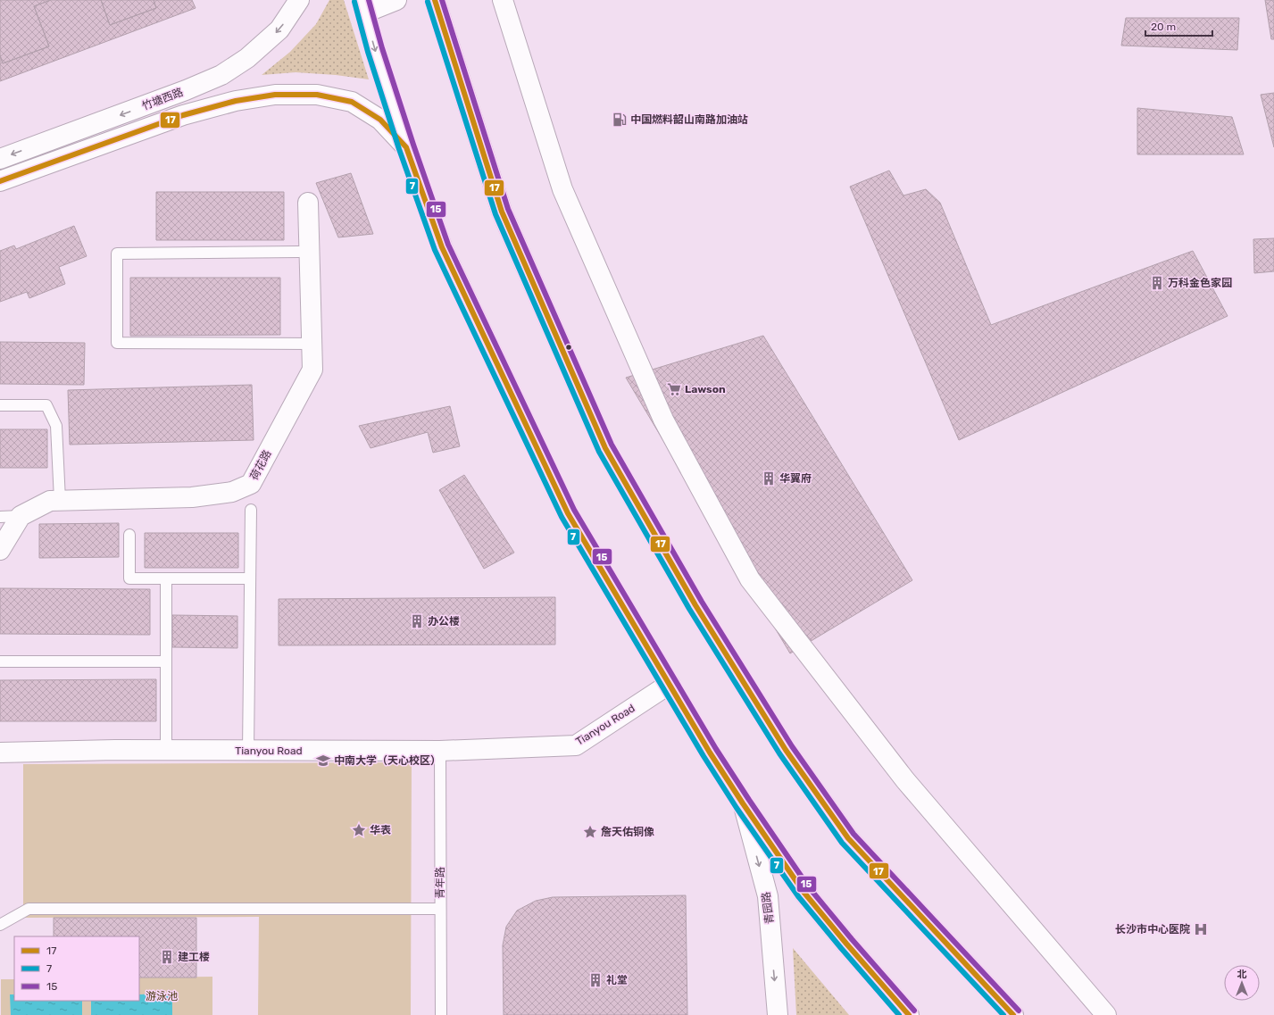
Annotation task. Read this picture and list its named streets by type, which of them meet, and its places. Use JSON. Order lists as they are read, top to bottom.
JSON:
{
  "streets": {
    "main road": [
      "竹塘西路",
      "荷花路",
      "Tianyou Road",
      "青园路"
    ],
    "lane": ["青年路"]
  },
  "crossings": [
    ["Tianyou Road", "青年路"]
  ],
  "one_way": ["竹塘西路"],
  "parks": ["游泳池"],
  "places": {
    "fuel station": ["中国燃料韶山南路加油站"],
    "building": [
      "万科金色家园",
      "华翼府",
      "办公楼",
      "建工楼",
      "礼堂"
    ],
    "supermarket": ["Lawson"],
    "school or university": ["中南大学（天心校区）"],
    "place": ["华表", "詹天佑铜像"],
    "hospital": ["长沙市中心医院"]
  },
  "lines": ["transit line 17", "transit line 15", "transit line 7"],
  "legend": ["17", "7", "15"],
  "scale_bar": "20 m",
  "north": "top"
}
